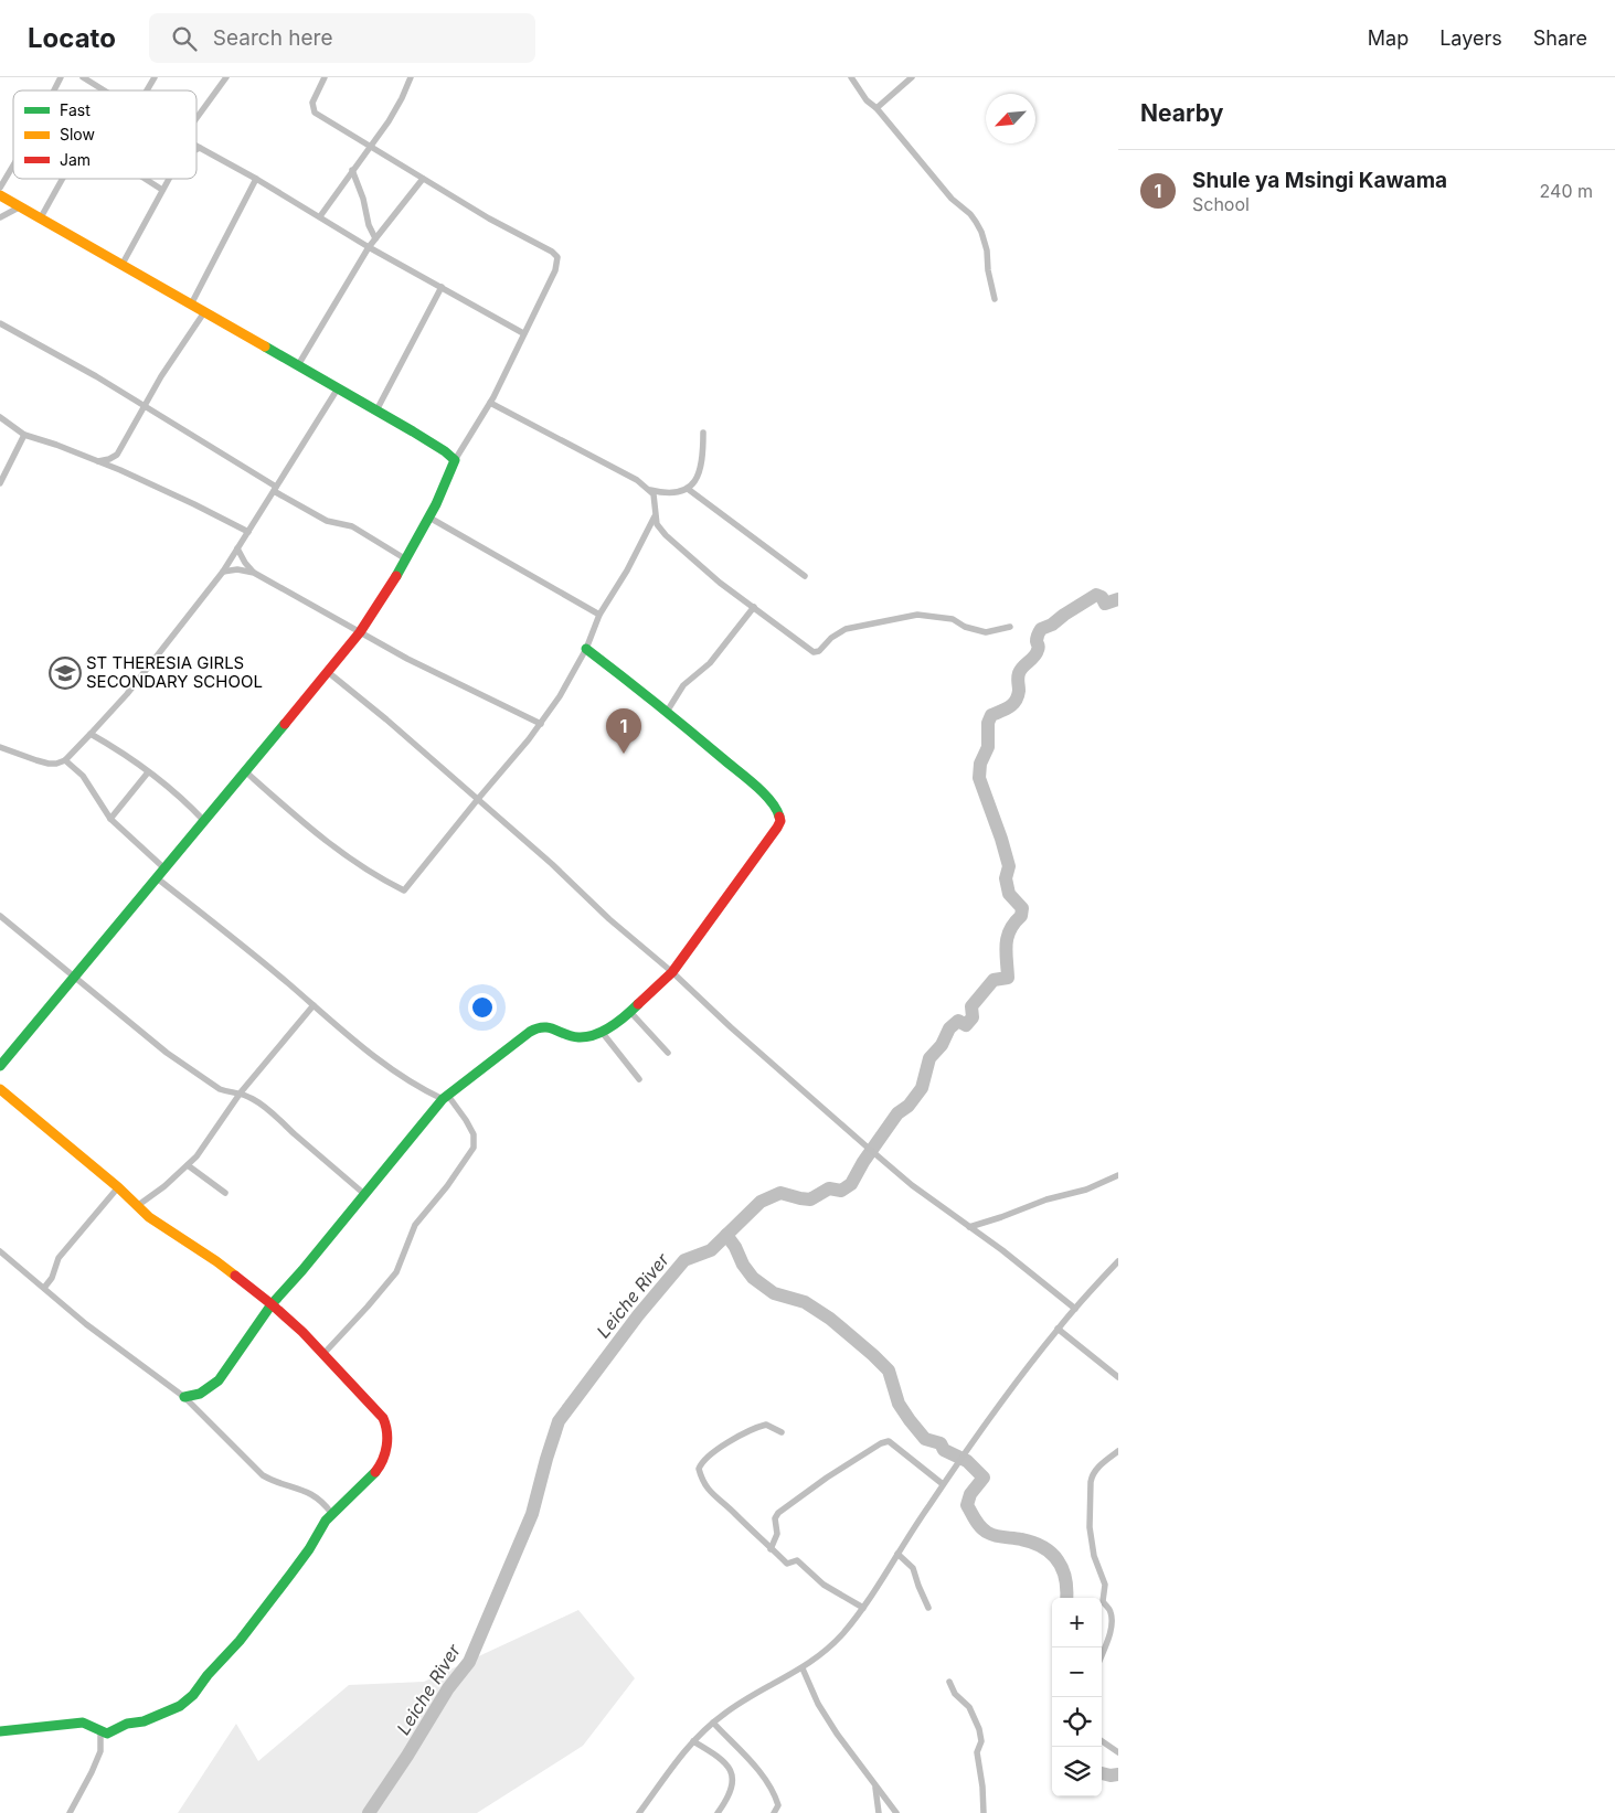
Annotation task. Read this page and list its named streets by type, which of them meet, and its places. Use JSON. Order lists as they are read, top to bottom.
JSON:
{
  "water": ["Leiche River"],
  "places": {
    "school or university": ["ST THERESIA GIRLS SECONDARY SCHOOL"]
  },
  "legend": ["Fast", "Slow", "Jam"],
  "north": "bottom left",
  "page": {
    "header": "Locato",
    "search": "Search here",
    "nav": ["Map", "Layers", "Share"],
    "heading": "Nearby",
    "list": [
      {
        "mark": "1",
        "name": "Shule ya Msingi Kawama",
        "note": "School",
        "value": "240 m"
      }
    ],
    "pins": "1",
    "map_buttons": ["+", "−"]
  }
}
